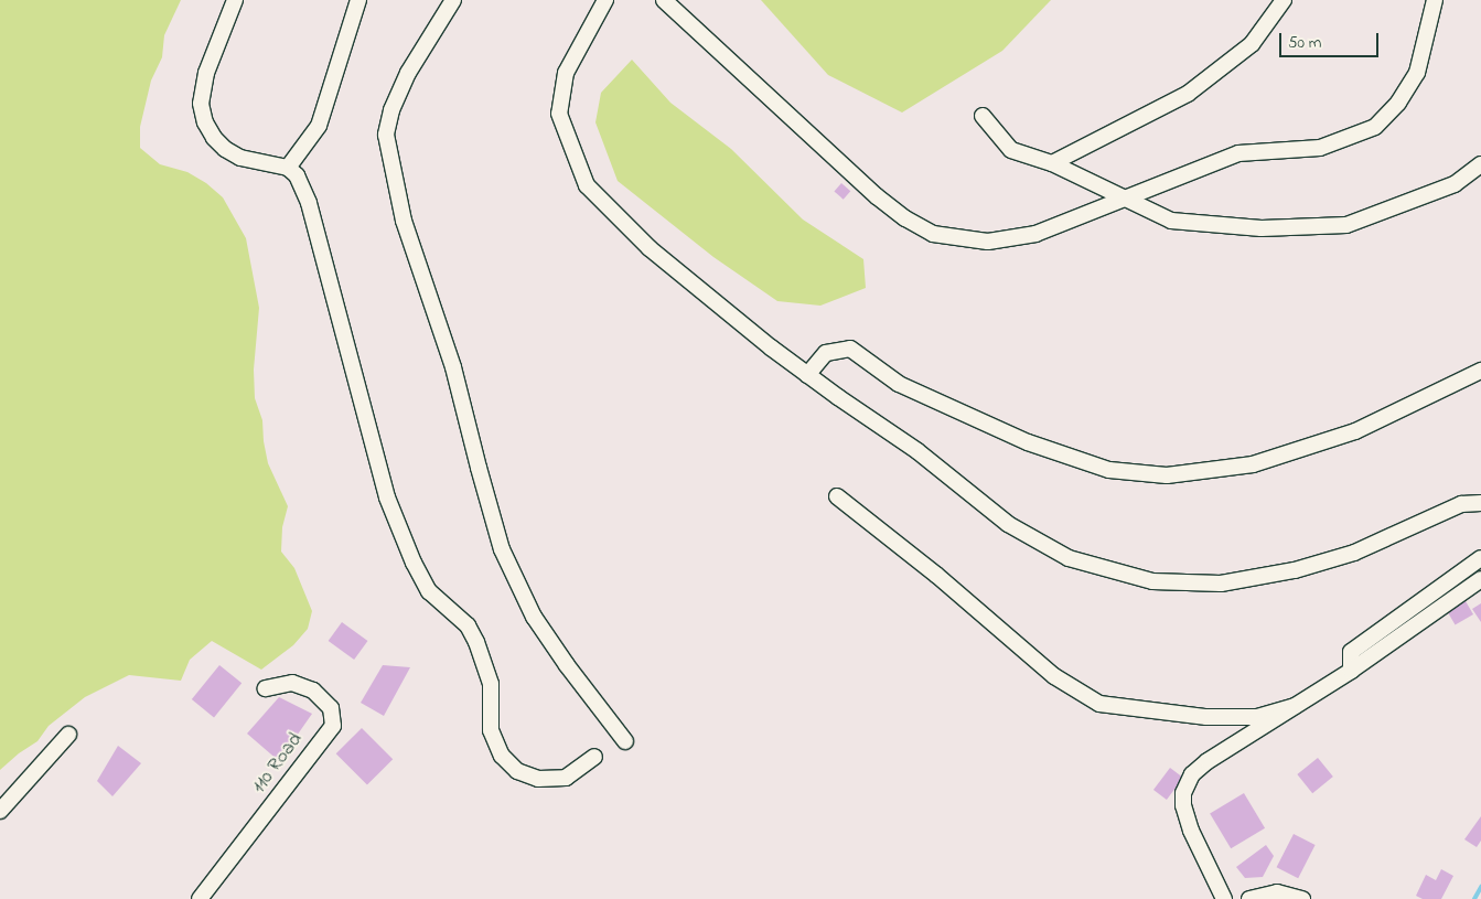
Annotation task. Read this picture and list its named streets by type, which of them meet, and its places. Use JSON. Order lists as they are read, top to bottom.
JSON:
{
  "streets": {
    "street": ["110 Road"]
  },
  "scale_bar": "50 m"
}
